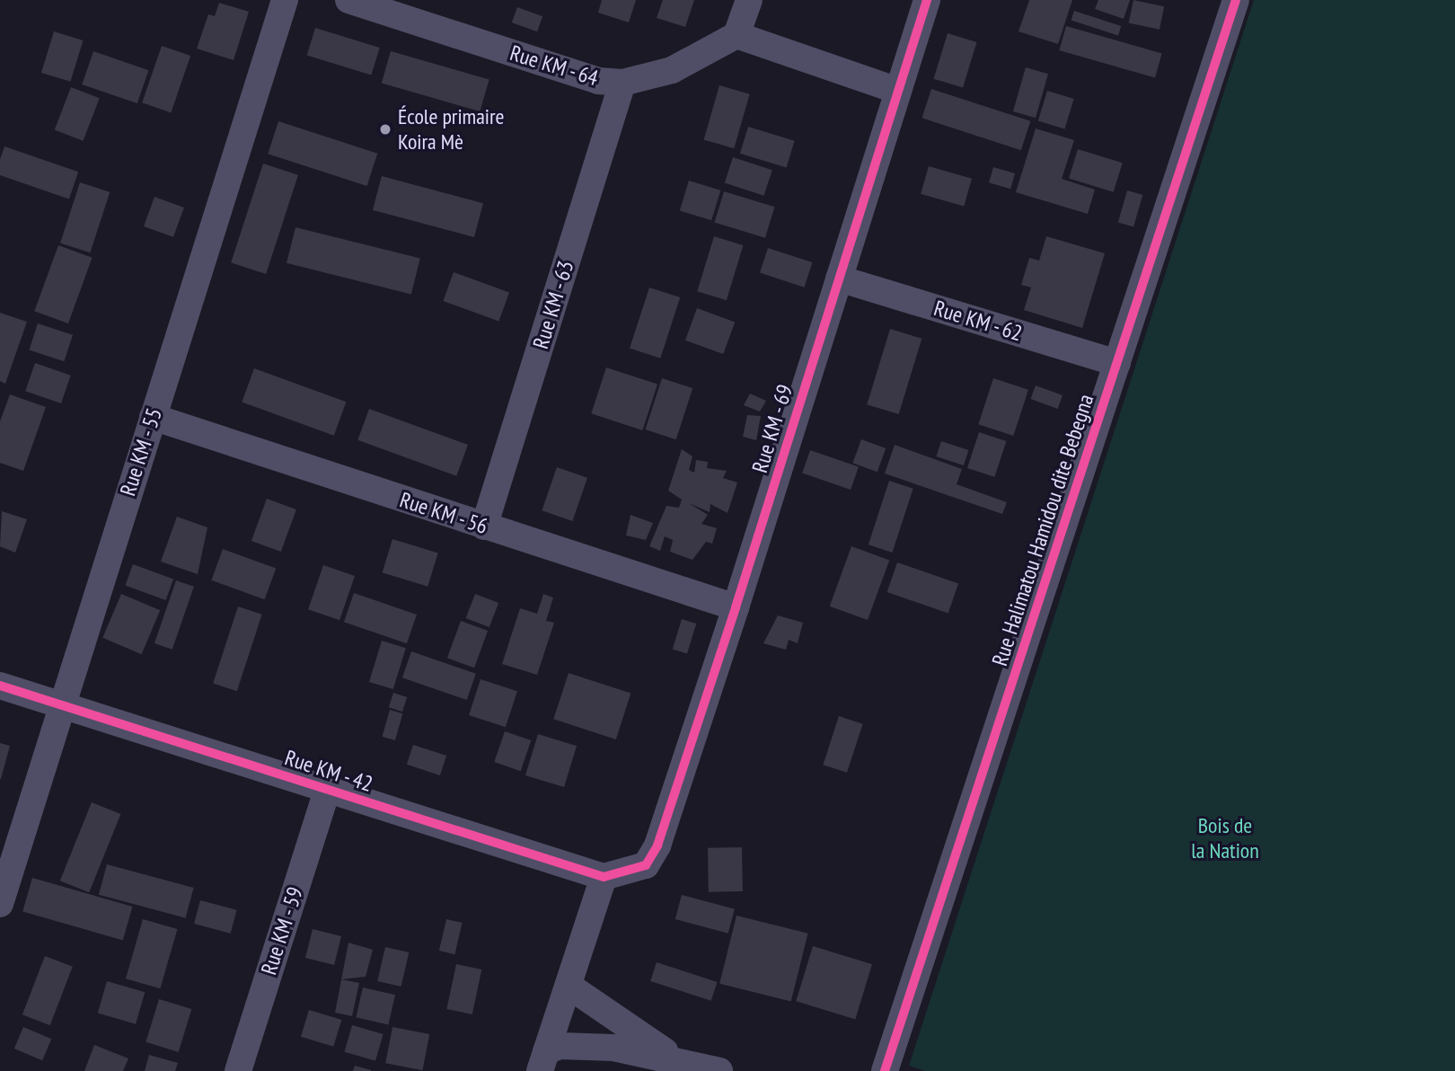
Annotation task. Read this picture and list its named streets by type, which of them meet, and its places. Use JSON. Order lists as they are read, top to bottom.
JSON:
{
  "streets": {
    "street": [
      "Rue KM - 64",
      "Rue KM - 63",
      "Rue KM - 62",
      "Rue KM - 69",
      "Rue KM - 55",
      "Rue KM - 56",
      "Rue Halimatou Hamidou dite Bebegna",
      "Rue KM - 42",
      "Rue KM - 59"
    ]
  },
  "crossings": [
    ["Rue KM - 64", "Rue KM - 63"],
    ["Rue KM - 63", "Rue KM - 56"],
    ["Rue KM - 62", "Rue KM - 69"],
    ["Rue KM - 62", "Rue Halimatou Hamidou dite Bebegna"],
    ["Rue KM - 69", "Rue KM - 56"],
    ["Rue KM - 69", "Rue KM - 42"],
    ["Rue KM - 55", "Rue KM - 56"],
    ["Rue KM - 55", "Rue KM - 42"],
    ["Rue KM - 42", "Rue KM - 59"]
  ],
  "parks": ["Bois de la Nation"],
  "places": ["École primaire Koira Mè"]
}
